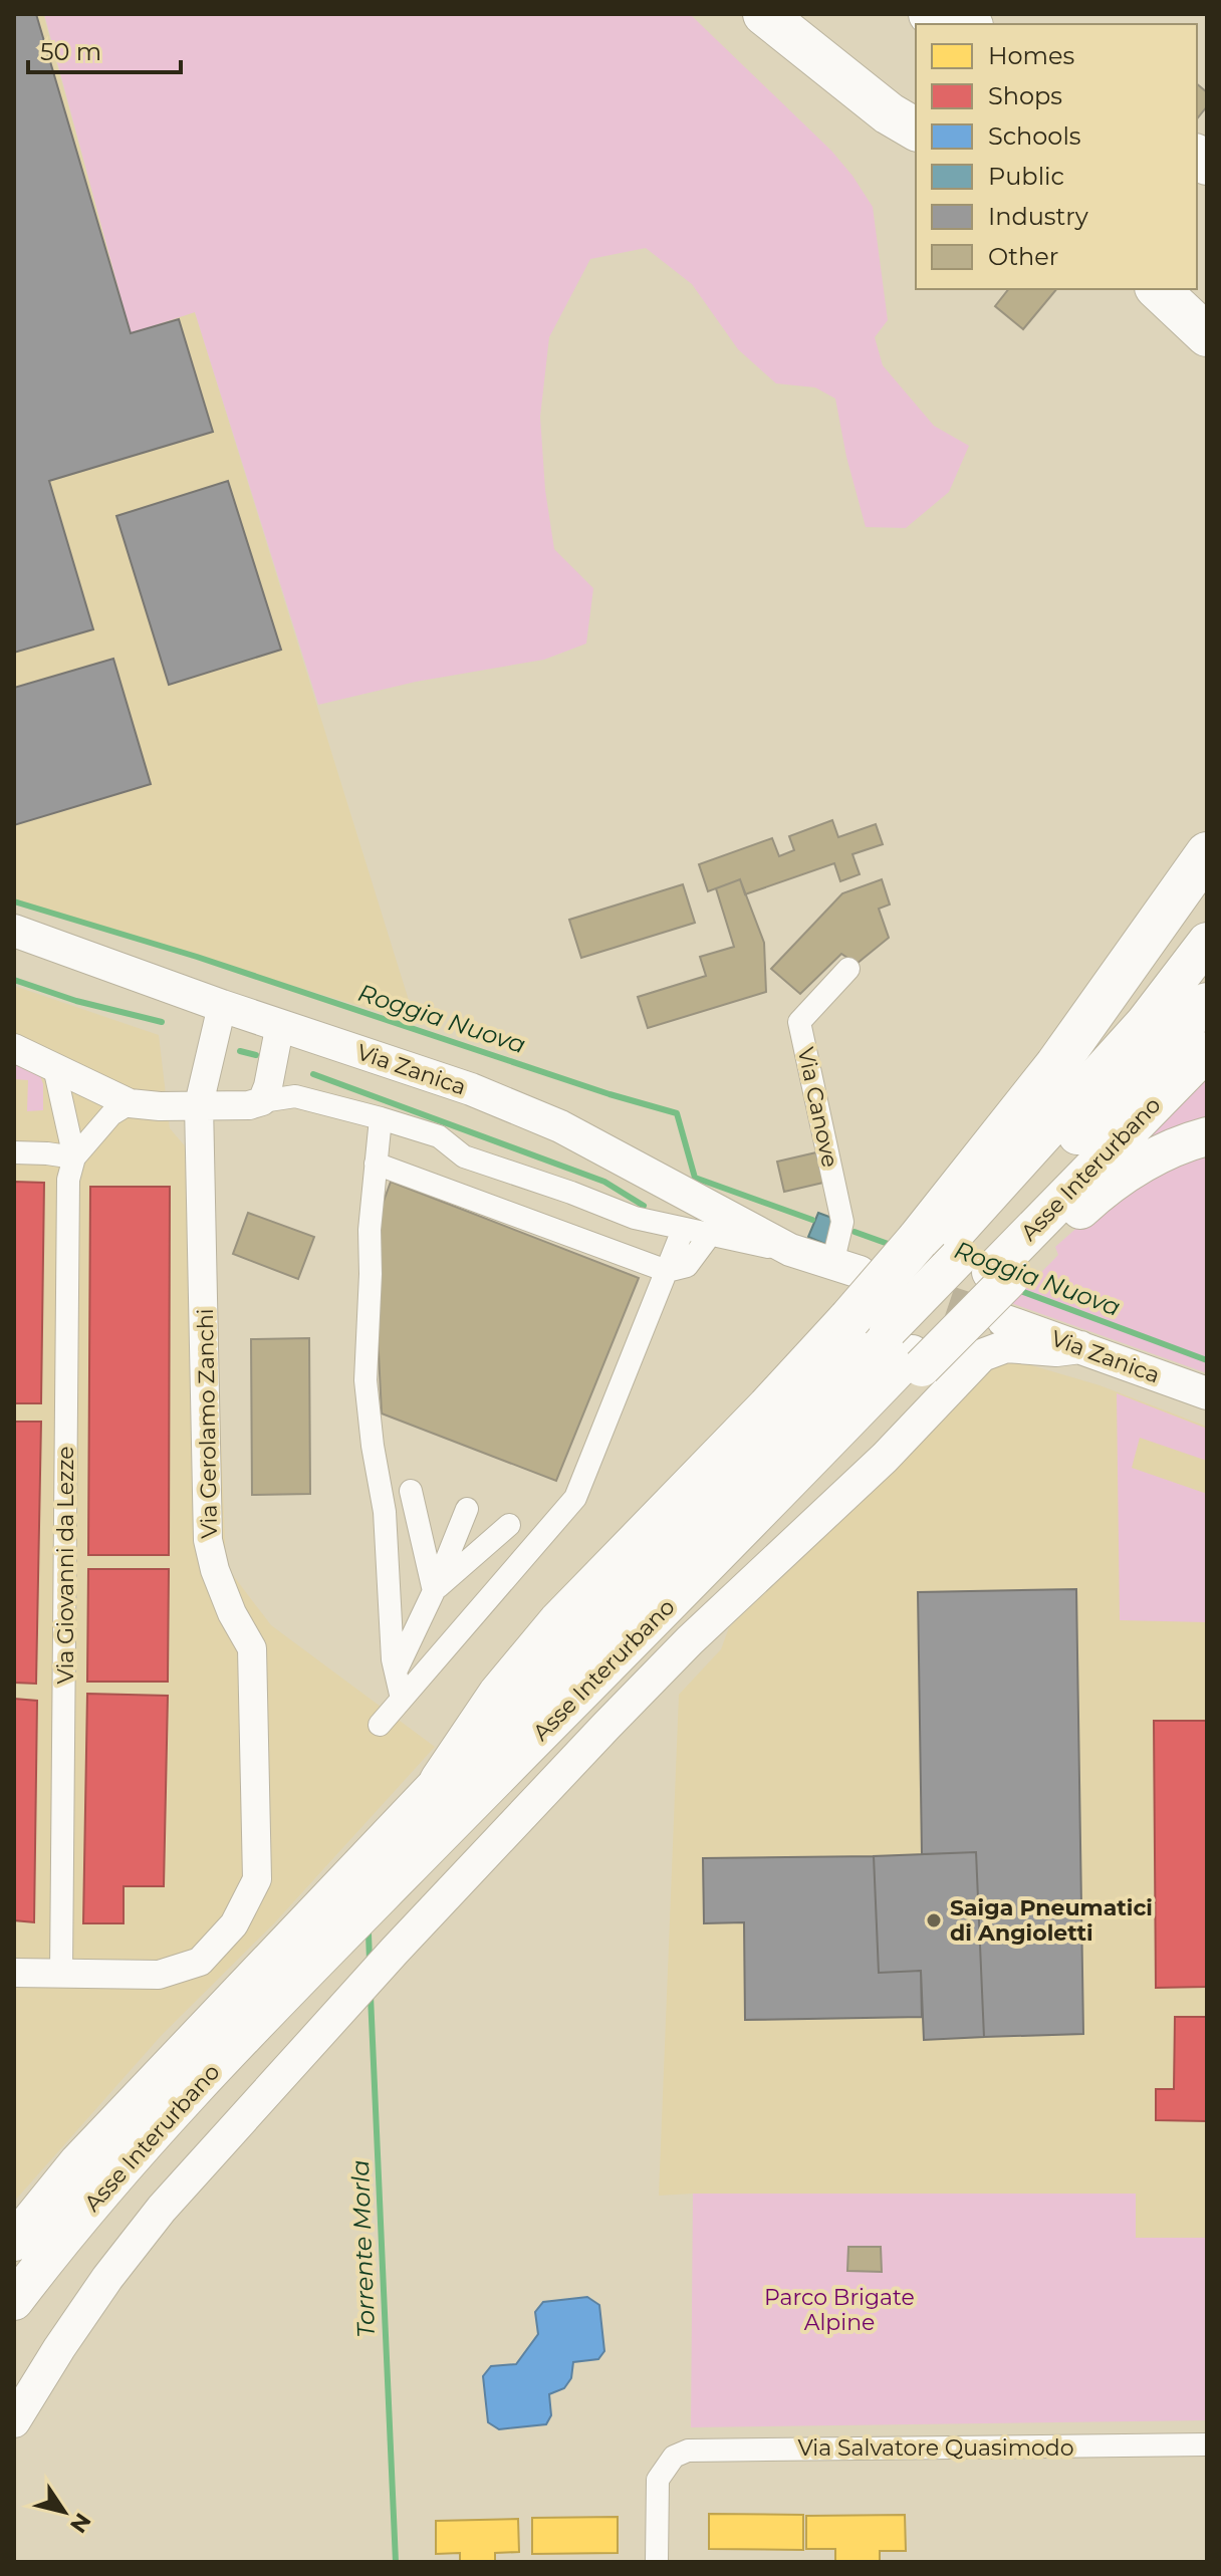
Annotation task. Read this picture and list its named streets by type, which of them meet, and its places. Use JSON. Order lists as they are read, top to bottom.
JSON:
{
  "streets": {
    "highway": ["Asse Interurbano"],
    "main road": ["Via Zanica"],
    "street": [
      "Via Canove",
      "Via Gerolamo Zanchi",
      "Via Giovanni da Lezze",
      "Via Salvatore Quasimodo"
    ]
  },
  "crossings": [
    ["Via Zanica", "Via Canove"],
    ["Via Zanica", "Via Gerolamo Zanchi"],
    ["Via Gerolamo Zanchi", "Via Giovanni da Lezze"]
  ],
  "water": ["Roggia Nuova", "Torrente Morla"],
  "parks": ["Parco Brigate Alpine"],
  "places": ["Saiga Pneumatici di Angioletti"],
  "legend": [
    "Homes",
    "Shops",
    "Schools",
    "Public",
    "Industry",
    "Other"
  ],
  "scale_bar": "50 m",
  "north": "bottom right"
}
